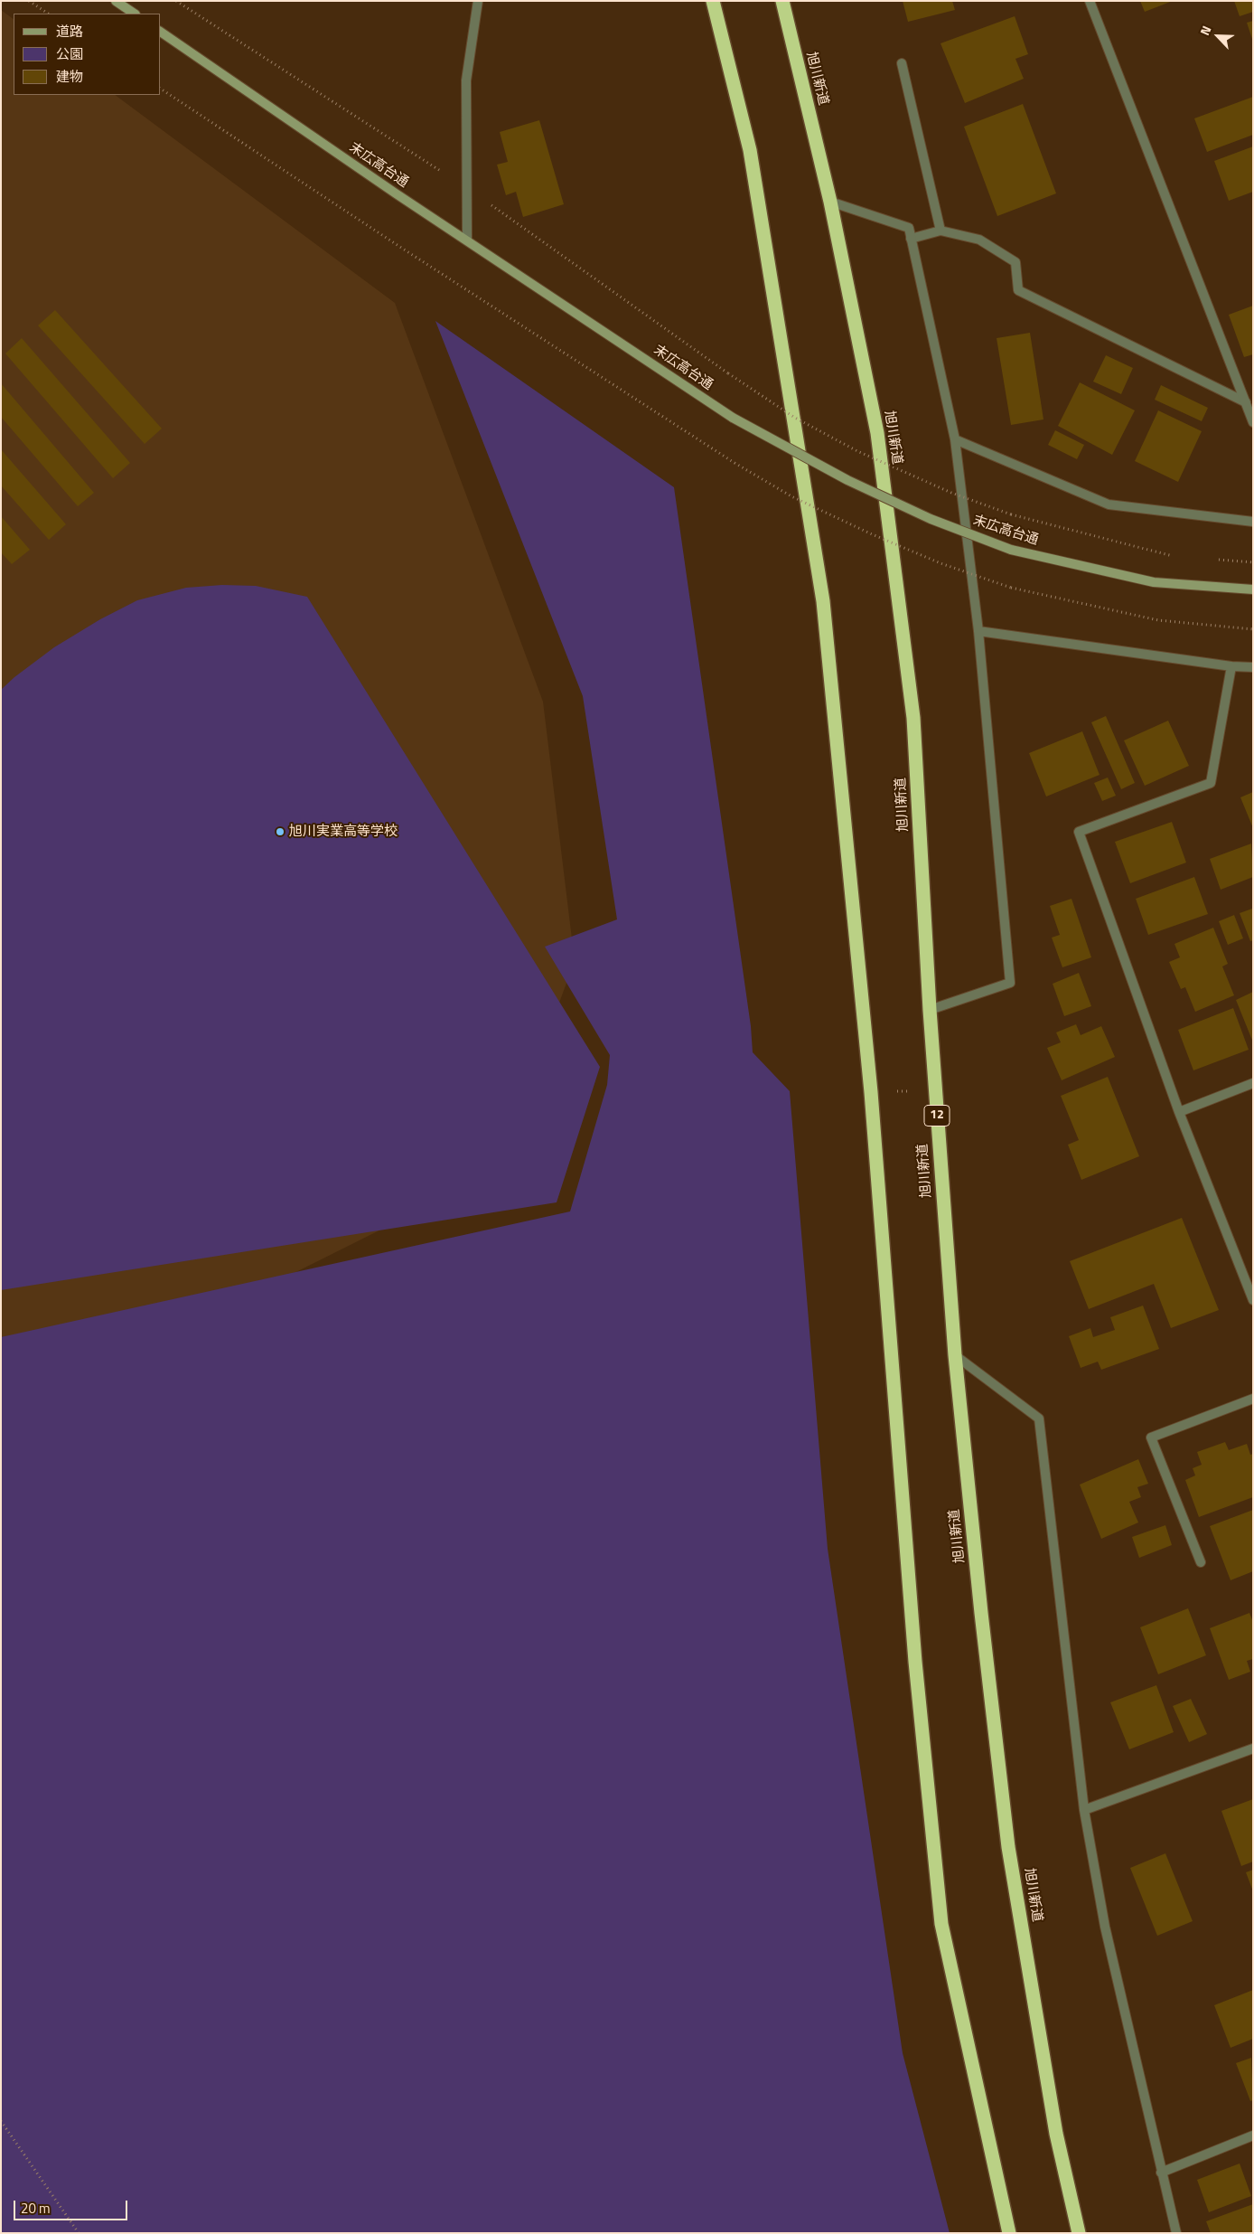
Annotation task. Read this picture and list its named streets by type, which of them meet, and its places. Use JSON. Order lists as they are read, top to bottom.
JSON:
{
  "streets": {
    "highway": ["旭川新道", "12"],
    "street": ["末広高台通"]
  },
  "places": ["旭川実業高等学校"],
  "legend": ["道路", "公園", "建物"],
  "scale_bar": "20 m",
  "north": "top left"
}
